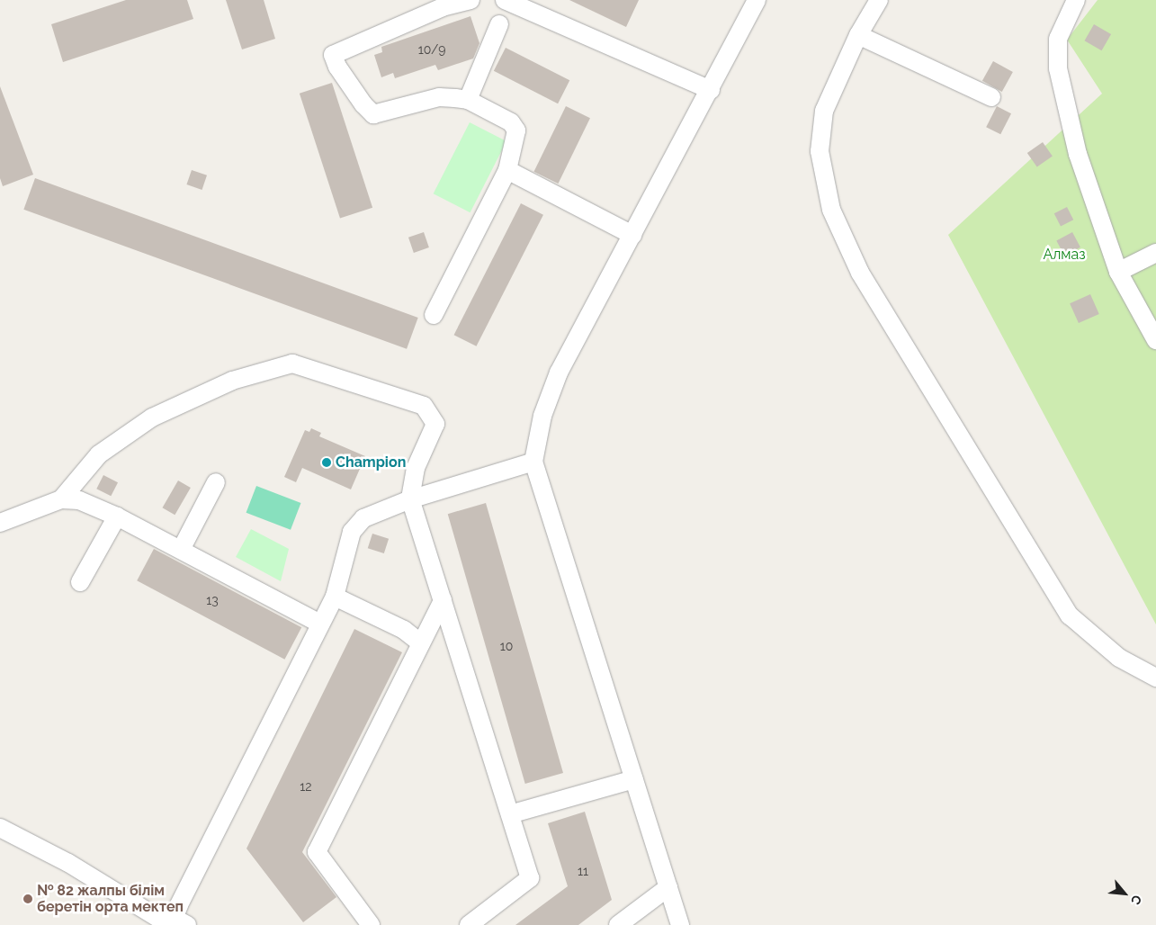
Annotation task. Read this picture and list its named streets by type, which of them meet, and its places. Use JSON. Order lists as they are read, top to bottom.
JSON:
{
  "parks": ["Алмаз"],
  "places": ["Champion", "№ 82 жалпы білім беретін орта мектеп"],
  "house_numbers": [
    "10/9",
    "13",
    "10",
    "12",
    "11"
  ],
  "north": "bottom right"
}
